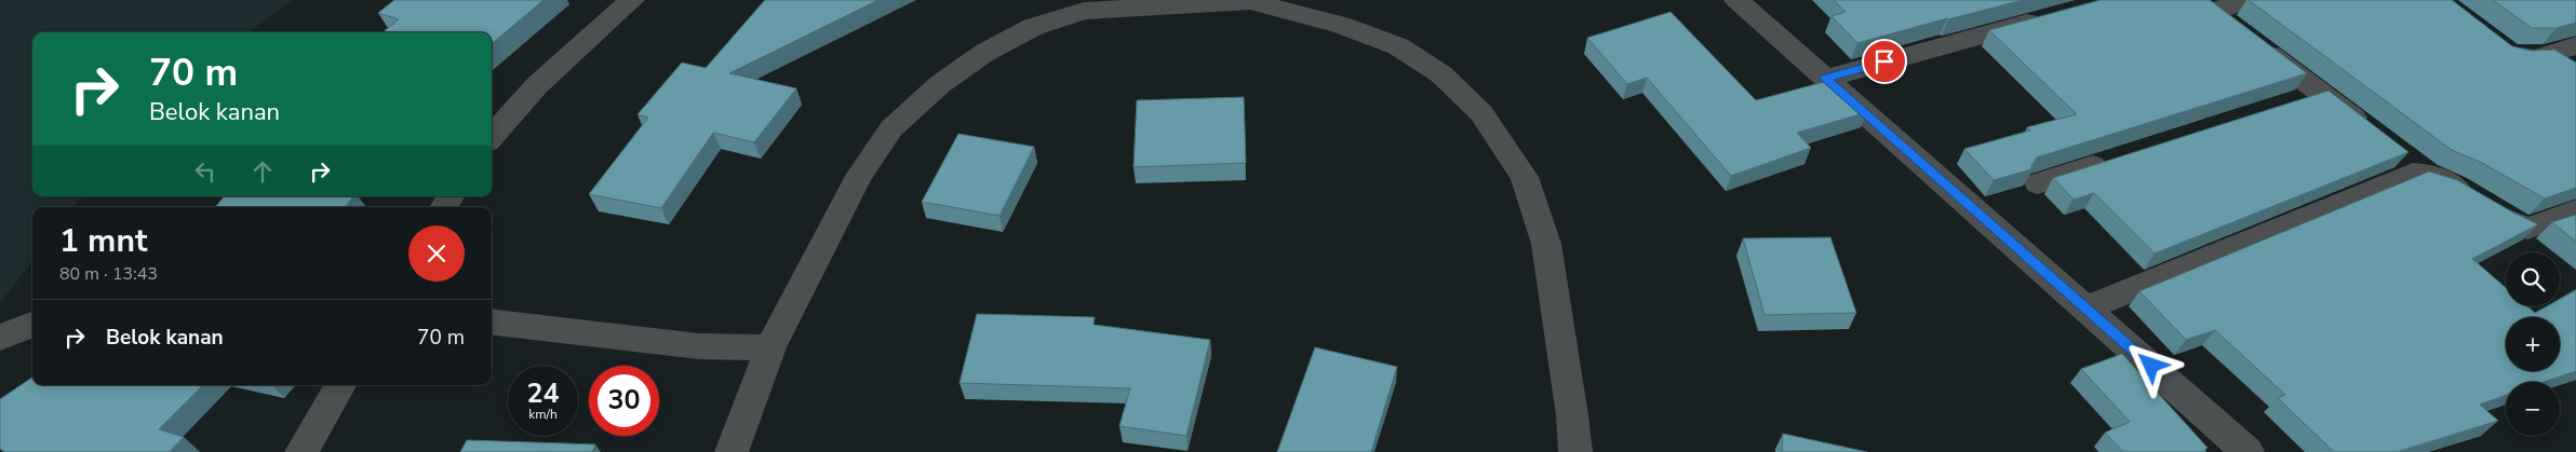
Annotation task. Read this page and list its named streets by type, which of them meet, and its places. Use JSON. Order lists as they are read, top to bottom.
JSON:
{
  "page": {
    "turn": ["70 m", "Belok kanan"],
    "heading": ["1 mnt", "80 m · 13:43"],
    "map_buttons": ["+", "−"],
    "list": [
      {
        "name": "Belok kanan",
        "value": "70 m"
      }
    ],
    "speed": "24 km/h",
    "limit": "30"
  }
}
